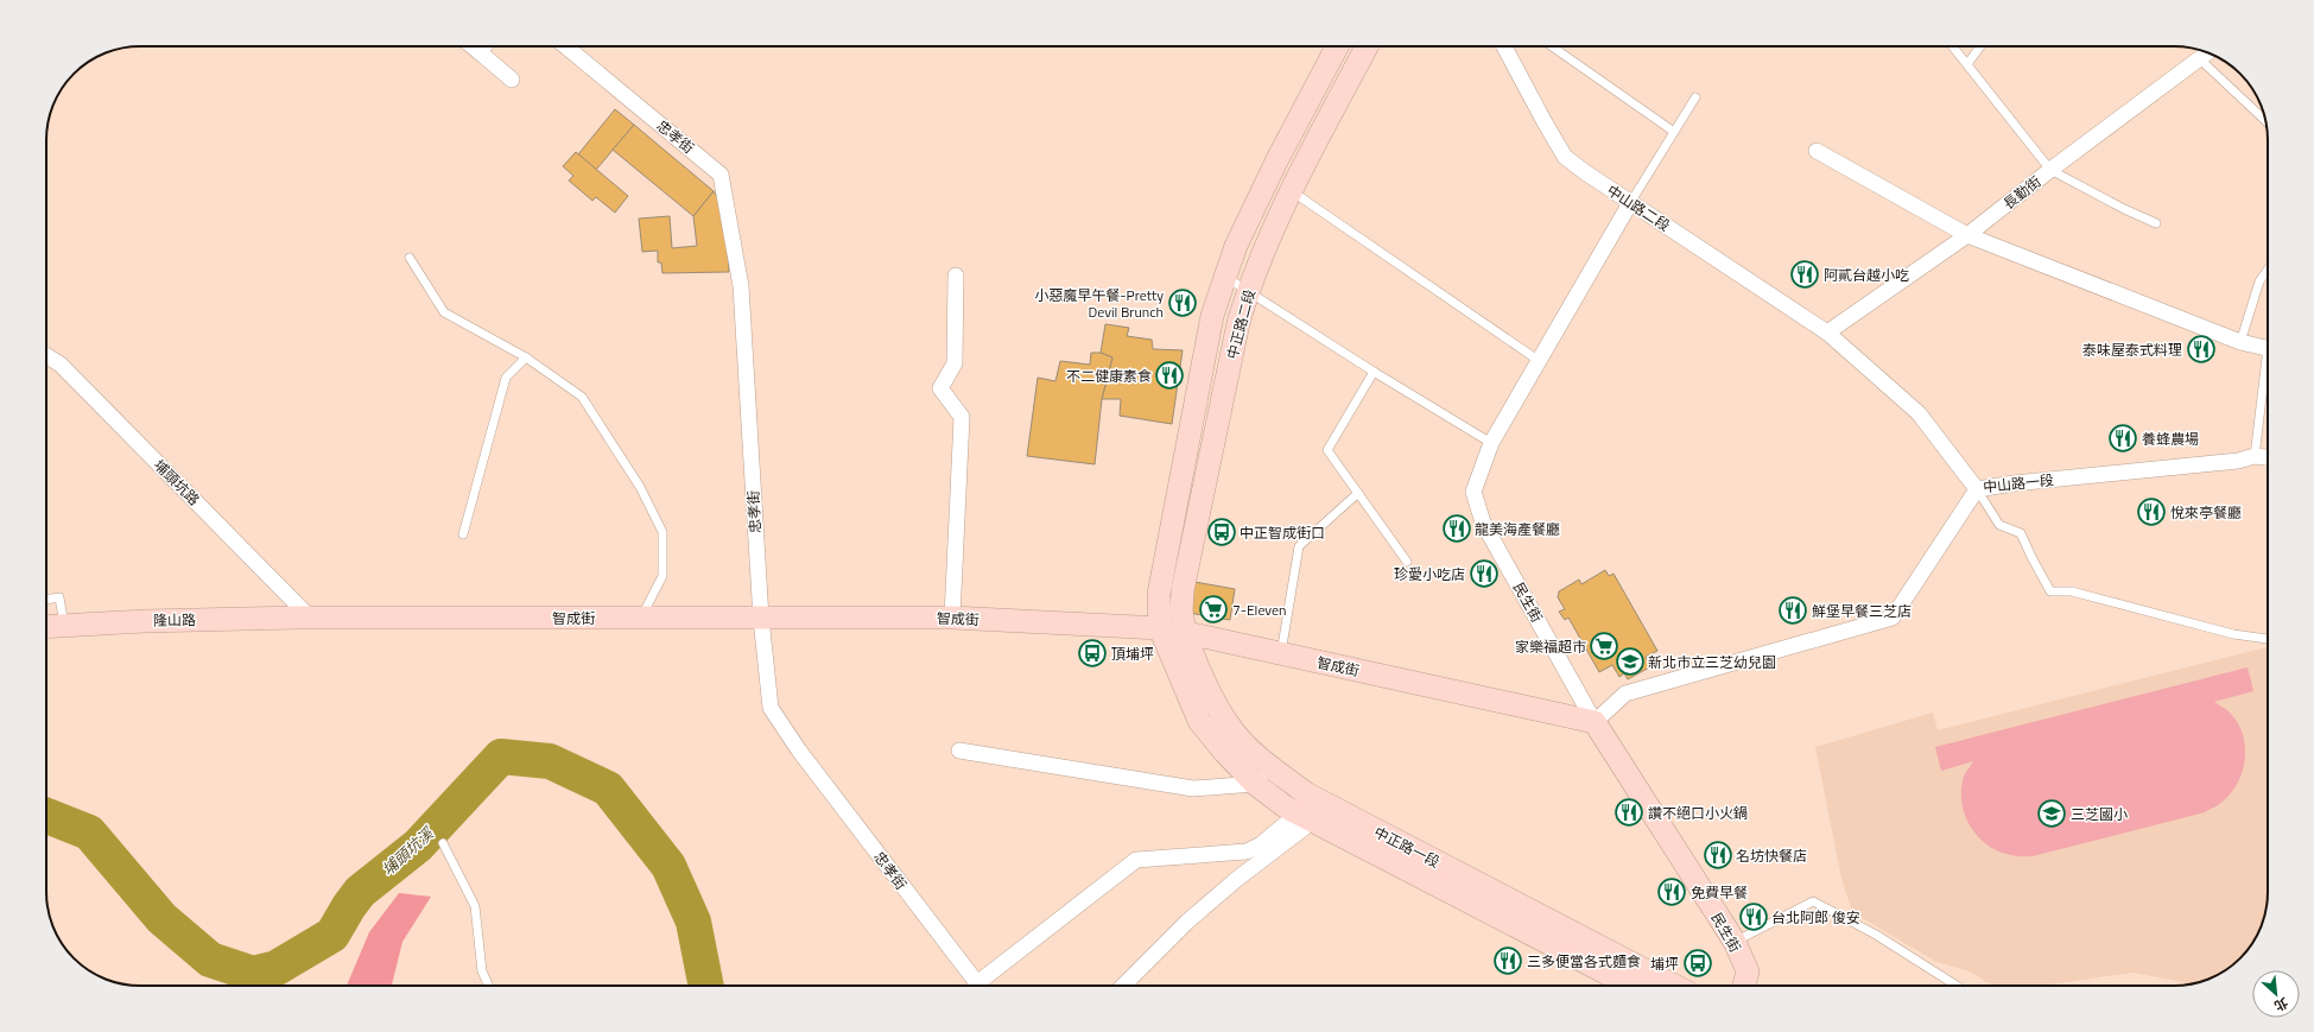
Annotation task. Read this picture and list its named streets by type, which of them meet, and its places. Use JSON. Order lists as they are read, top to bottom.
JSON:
{
  "streets": {
    "main road": [
      "中正路二段",
      "民生街",
      "智成街",
      "隆山路",
      "中正路一段"
    ],
    "street": [
      "忠孝街",
      "長勤街",
      "中山路二段",
      "埔頭坑路",
      "中山路一段"
    ]
  },
  "crossings": [
    ["忠孝街", "智成街"],
    ["長勤街", "中山路二段"],
    ["長勤街", "中山路一段"],
    ["中山路二段", "中山路一段"],
    ["中山路二段", "民生街"],
    ["中正路二段", "智成街"],
    ["中正路二段", "中正路一段"],
    ["埔頭坑路", "智成街"],
    ["埔頭坑路", "隆山路"],
    ["民生街", "智成街"],
    ["智成街", "隆山路"],
    ["智成街", "中正路一段"]
  ],
  "water": ["埔頭坑溪"],
  "places": {
    "restaurant": [
      "阿貳台越小吃",
      "小惡魔早午餐-Pretty Devil Brunch",
      "泰味屋泰式料理",
      "不二健康素食",
      "養蜂農場",
      "悅來亭餐廳",
      "龍美海產餐廳",
      "珍愛小吃店",
      "鮮堡早餐三芝店",
      "讚不絕口小火鍋",
      "名坊快餐店",
      "免費早餐",
      "台北阿郎 俊安",
      "三多便當各式麵食"
    ],
    "bus stop": ["中正智成街口", "頂埔坪", "埔坪"],
    "supermarket": ["7-Eleven", "家樂福超市"],
    "school or university": ["新北市立三芝幼兒園", "三芝國小"]
  },
  "north": "bottom right"
}
